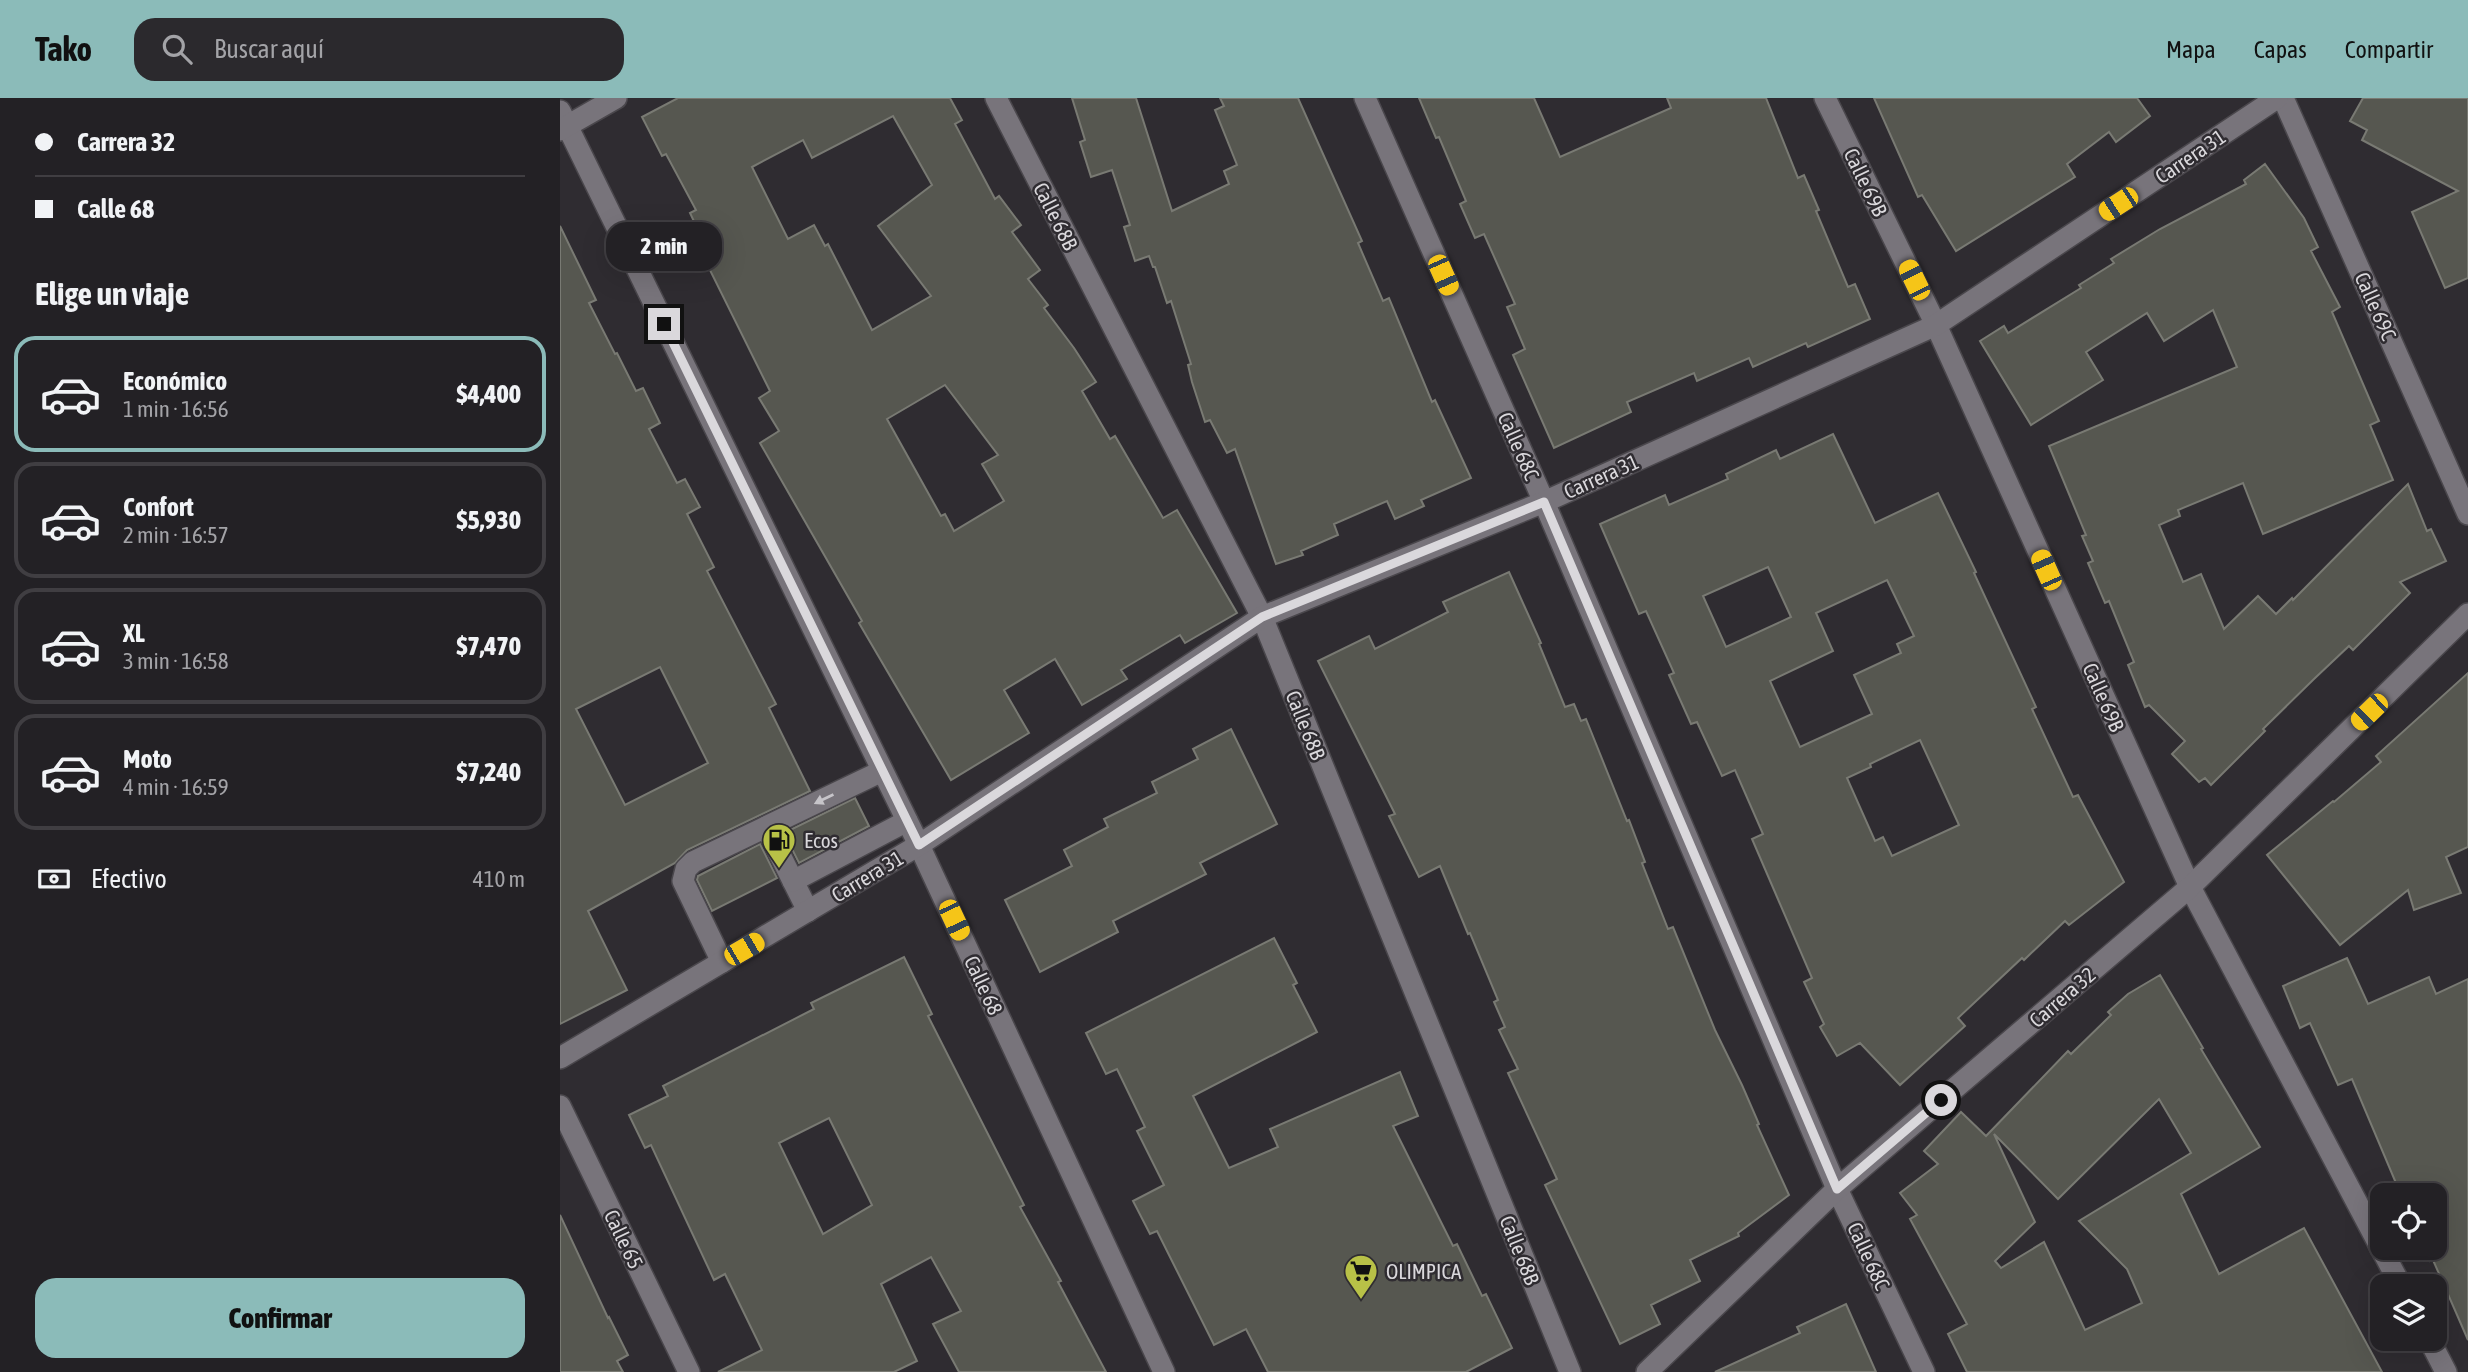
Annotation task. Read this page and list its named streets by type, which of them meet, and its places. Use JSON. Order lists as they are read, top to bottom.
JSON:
{
  "streets": {
    "street": [
      "Carrera 31",
      "Calle 69B",
      "Calle 68B",
      "Calle 69C",
      "Calle 68C",
      "Calle 68",
      "Carrera 32",
      "Calle 65"
    ]
  },
  "crossings": [
    ["Carrera 31", "Calle 69B"],
    ["Carrera 31", "Calle 68B"],
    ["Carrera 31", "Calle 68C"],
    ["Carrera 31", "Calle 68"],
    ["Calle 69B", "Carrera 32"],
    ["Calle 68C", "Carrera 32"]
  ],
  "places": {
    "fuel station": ["Ecos"],
    "supermarket": ["OLIMPICA"]
  },
  "page": {
    "header": "Tako",
    "search": "Buscar aquí",
    "nav": ["Mapa", "Capas", "Compartir"],
    "banner": ["Carrera 32", "Calle 68"],
    "bubble": "2 min",
    "heading": "Elige un viaje",
    "list": [
      {
        "name": "Económico",
        "note": "1 min · 16:56",
        "value": "$4,400"
      },
      {
        "name": "Confort",
        "note": "2 min · 16:57",
        "value": "$5,930"
      },
      {
        "name": "XL",
        "note": "3 min · 16:58",
        "value": "$7,470"
      },
      {
        "name": "Moto",
        "note": "4 min · 16:59",
        "value": "$7,240"
      }
    ],
    "pay": ["Efectivo", "410 m"],
    "buttons": "Confirmar"
  }
}
